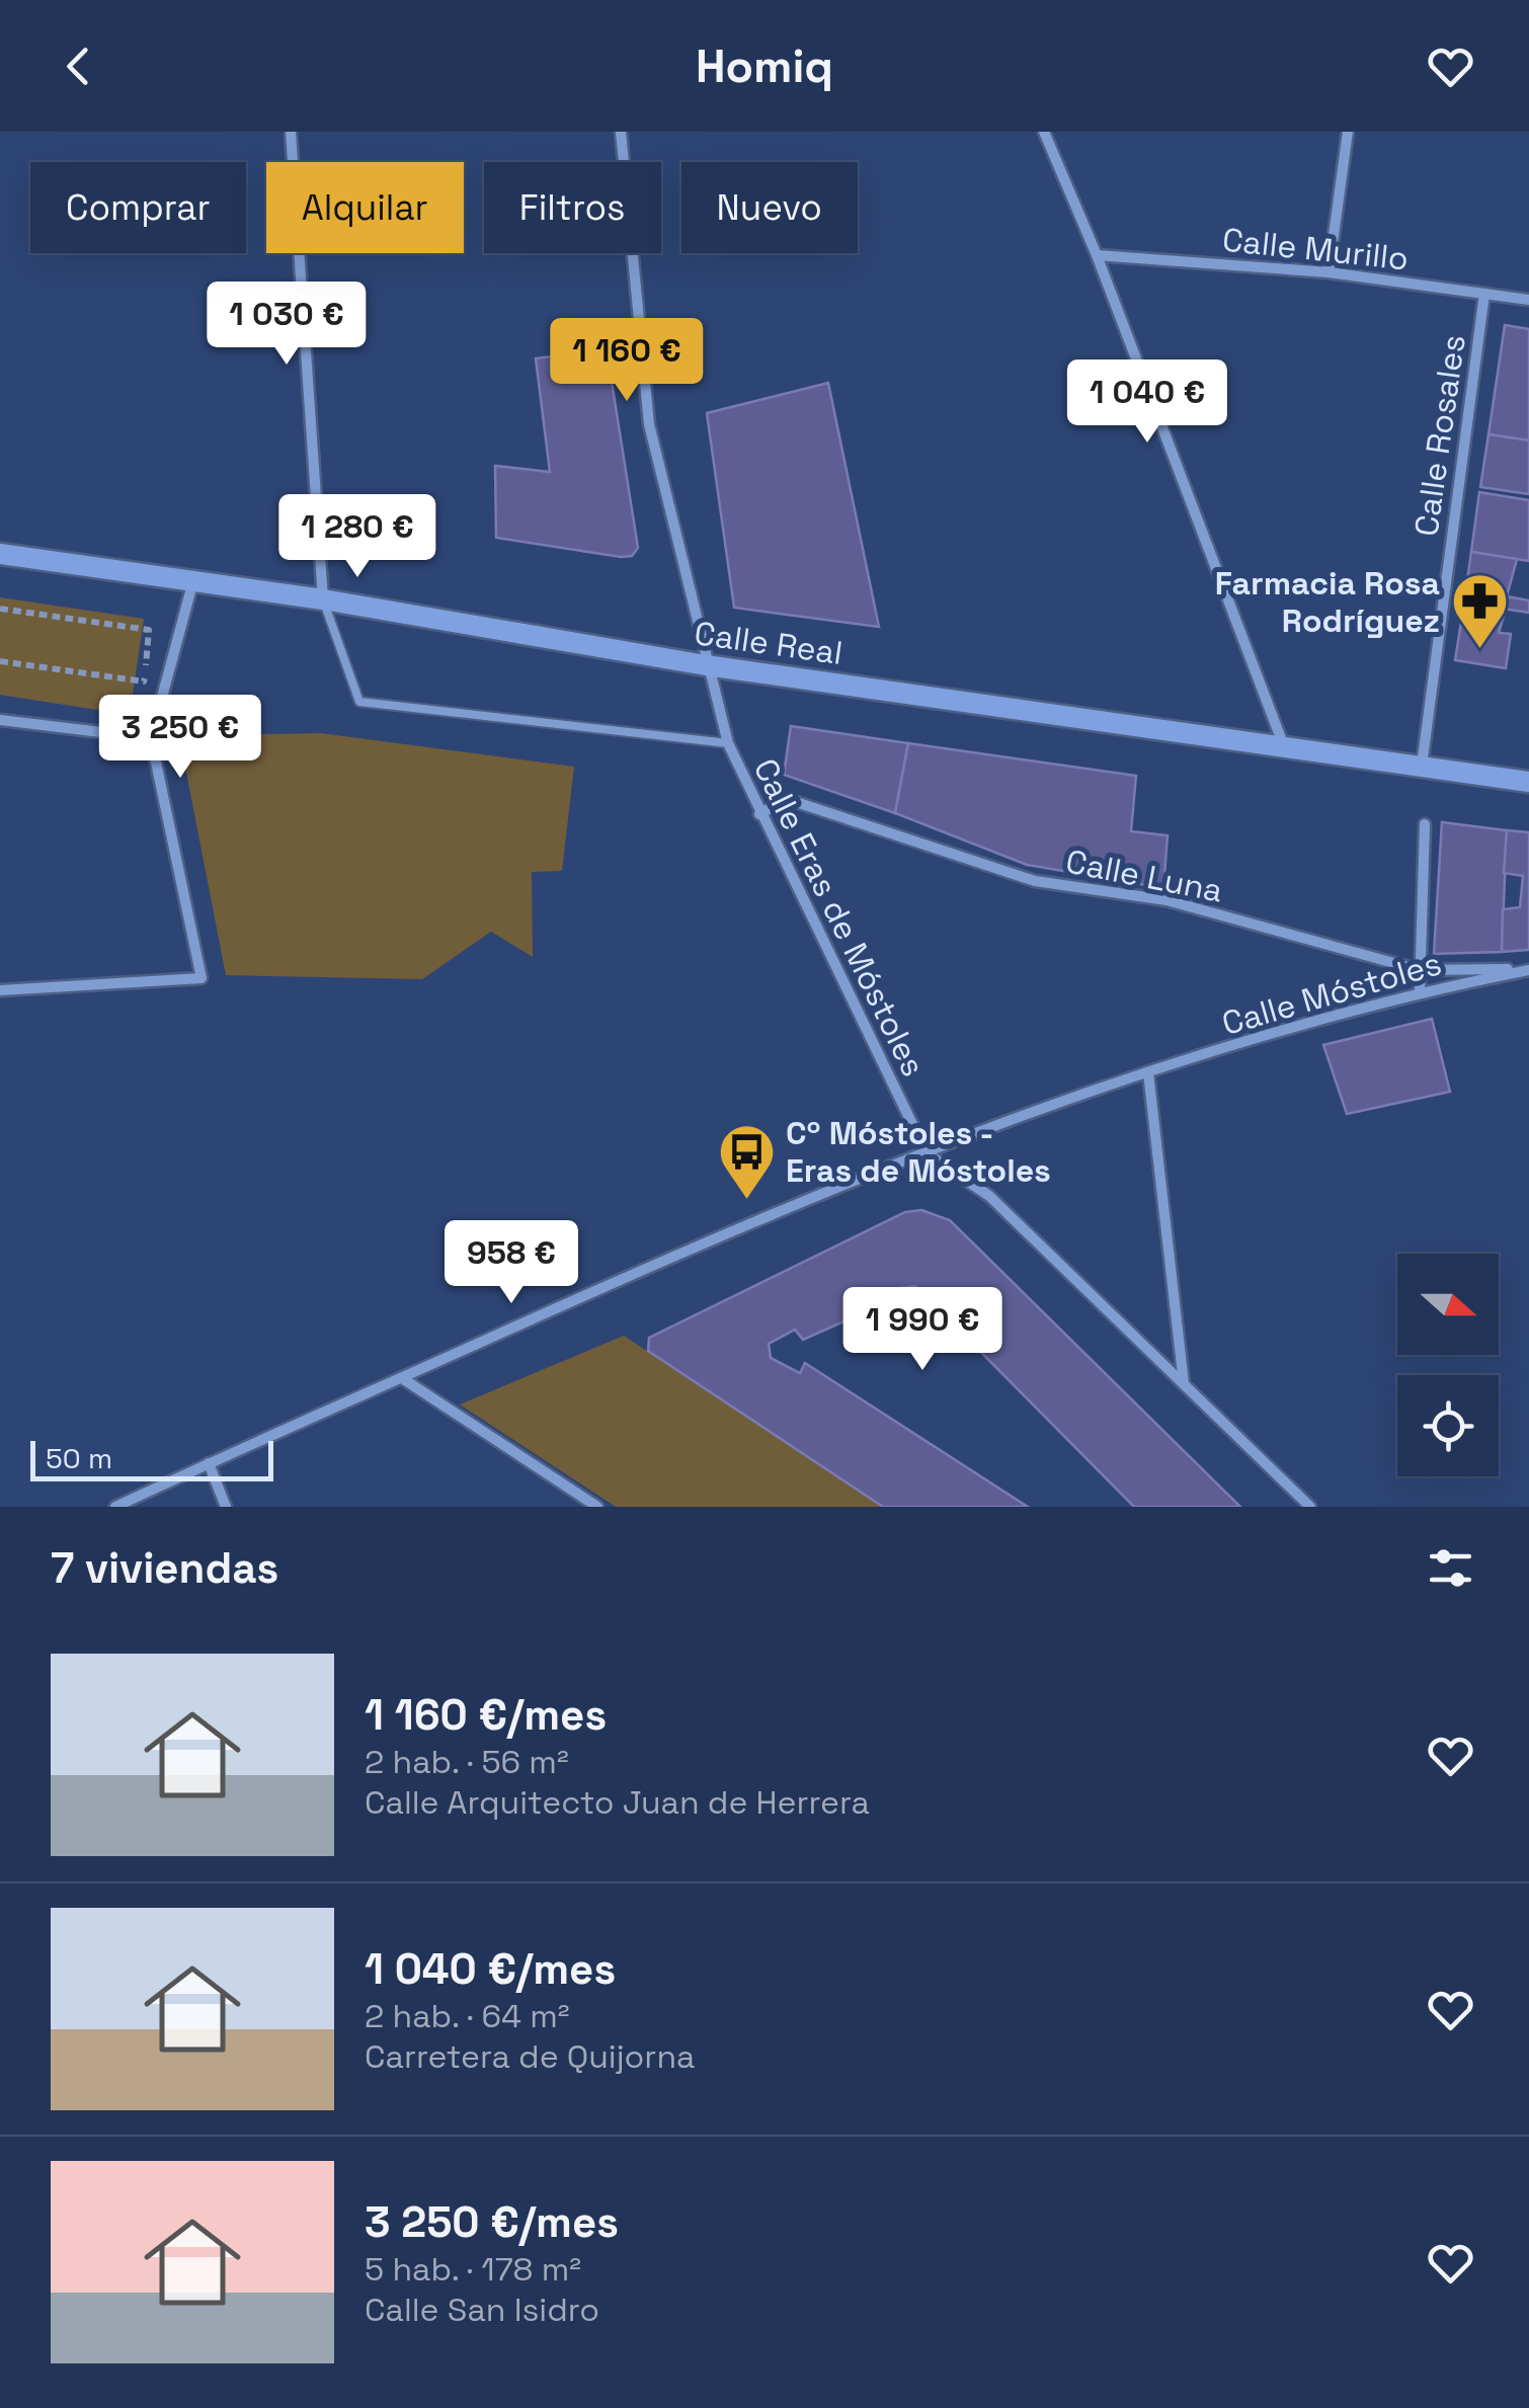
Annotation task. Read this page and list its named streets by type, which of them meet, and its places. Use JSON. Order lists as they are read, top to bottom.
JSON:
{
  "streets": {
    "street": [
      "Calle Murillo",
      "Calle Rosales",
      "Calle Real",
      "Calle Luna",
      "Calle Eras de Móstoles",
      "Calle Móstoles"
    ]
  },
  "crossings": [
    ["Calle Murillo", "Calle Rosales"],
    ["Calle Rosales", "Calle Real"],
    ["Calle Real", "Calle Eras de Móstoles"],
    ["Calle Luna", "Calle Eras de Móstoles"],
    ["Calle Luna", "Calle Móstoles"],
    ["Calle Eras de Móstoles", "Calle Móstoles"]
  ],
  "places": {
    "pharmacy": ["Farmacia Rosa Rodríguez"],
    "bus stop": ["Cº Móstoles - Eras de Móstoles"]
  },
  "scale_bar": "50 m",
  "north": "right",
  "page": {
    "header": "Homiq",
    "chip": [
      "Comprar",
      "Alquilar",
      "Filtros",
      "Nuevo"
    ],
    "price": [
      "1 030 €",
      "1 160 €",
      "1 040 €",
      "1 280 €",
      "3 250 €",
      "958 €",
      "1 990 €"
    ],
    "scale": "50 m",
    "heading": "7 viviendas",
    "list": [
      {
        "name": "1 160 €/mes",
        "note": "2 hab. · 56 m² · Calle Arquitecto Juan de Herrera"
      },
      {
        "name": "1 040 €/mes",
        "note": "2 hab. · 64 m² · Carretera de Quijorna"
      },
      {
        "name": "3 250 €/mes",
        "note": "5 hab. · 178 m² · Calle San Isidro"
      }
    ]
  }
}
